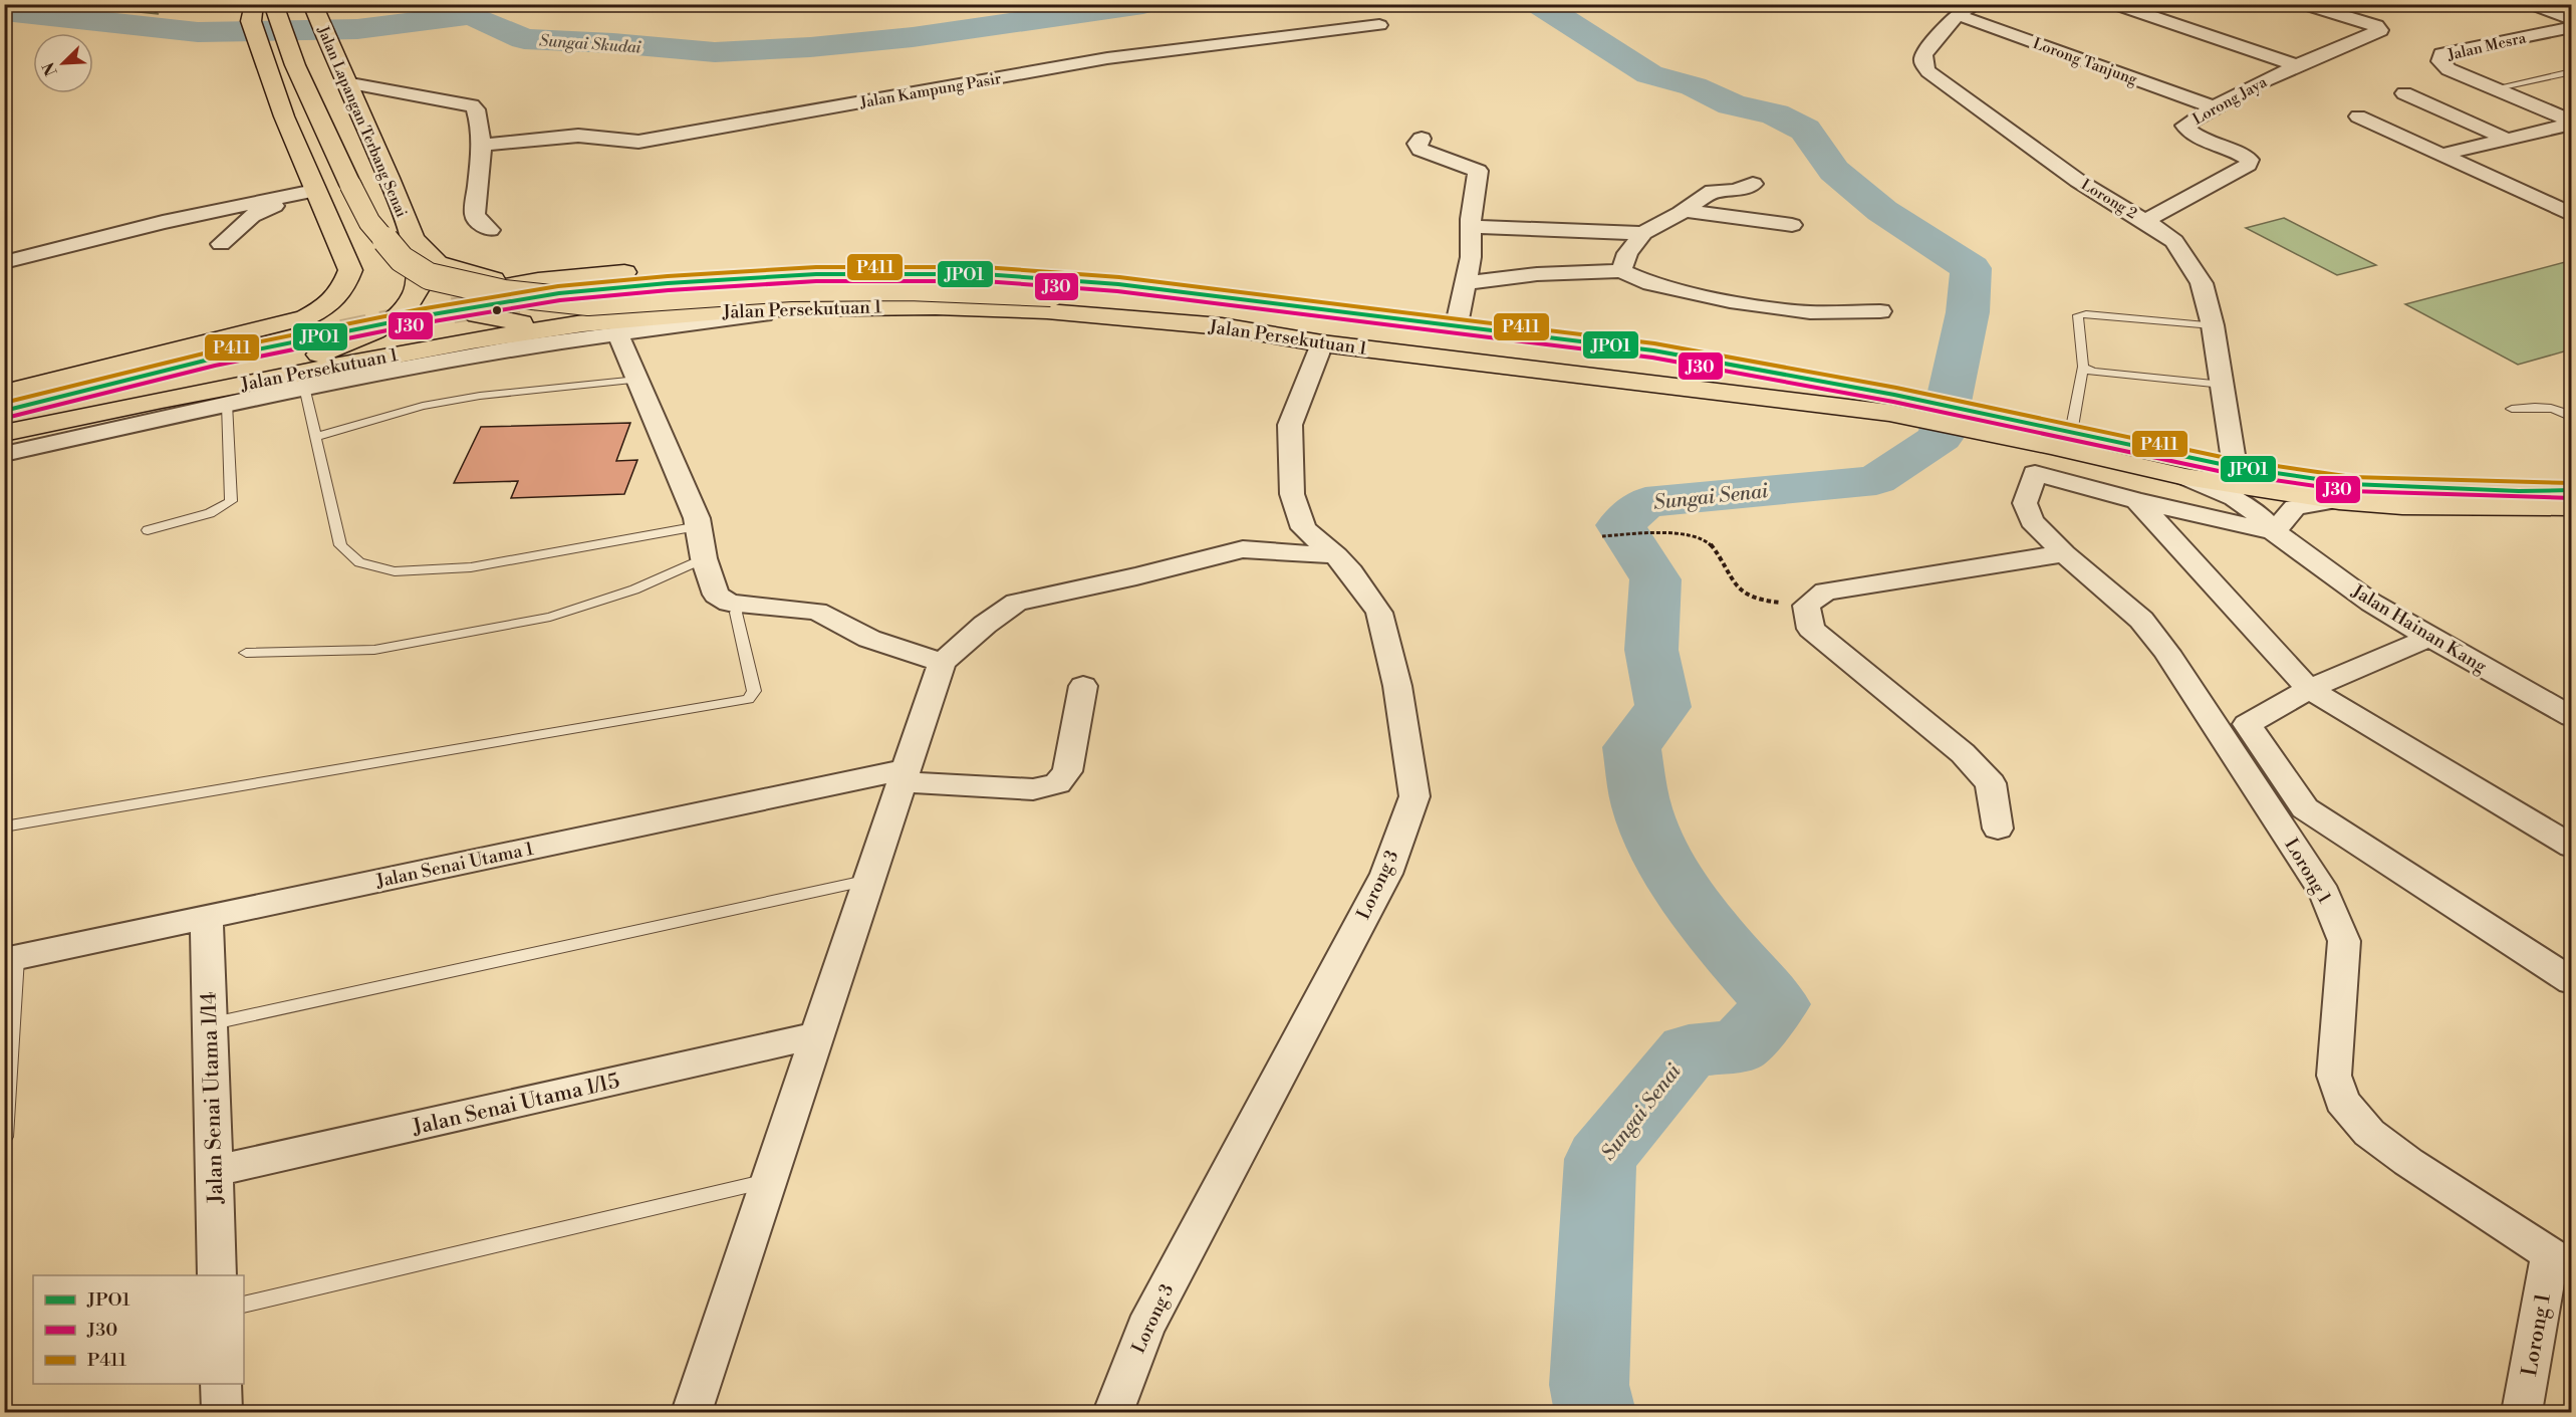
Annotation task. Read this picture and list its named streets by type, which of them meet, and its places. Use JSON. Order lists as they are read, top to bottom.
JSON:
{
  "streets": {
    "highway": ["Jalan Lapangan Terbang Senai", "Jalan Persekutuan 1"],
    "street": [
      "Jalan Mesra",
      "Lorong Tanjung",
      "Jalan Kampung Pasir",
      "Lorong Jaya",
      "Lorong 2",
      "Jalan Hainan Kang",
      "Jalan Senai Utama 1",
      "Lorong 1",
      "Lorong 3",
      "Jalan Senai Utama 1/14",
      "Jalan Senai Utama 1/15"
    ]
  },
  "crossings": [
    ["Lorong Tanjung", "Lorong Jaya"],
    ["Lorong Tanjung", "Lorong 2"],
    ["Lorong Jaya", "Lorong 2"],
    ["Lorong 2", "Jalan Persekutuan 1"],
    ["Jalan Persekutuan 1", "Jalan Hainan Kang"],
    ["Jalan Persekutuan 1", "Lorong 3"],
    ["Jalan Senai Utama 1", "Jalan Senai Utama 1/14"],
    ["Jalan Senai Utama 1/14", "Jalan Senai Utama 1/15"]
  ],
  "water": ["Sungai Skudai", "Sungai Senai"],
  "lines": ["transit line P411", "transit line JPO1", "transit line J30"],
  "legend": ["JPO1", "J30", "P411"],
  "north": "bottom left"
}
